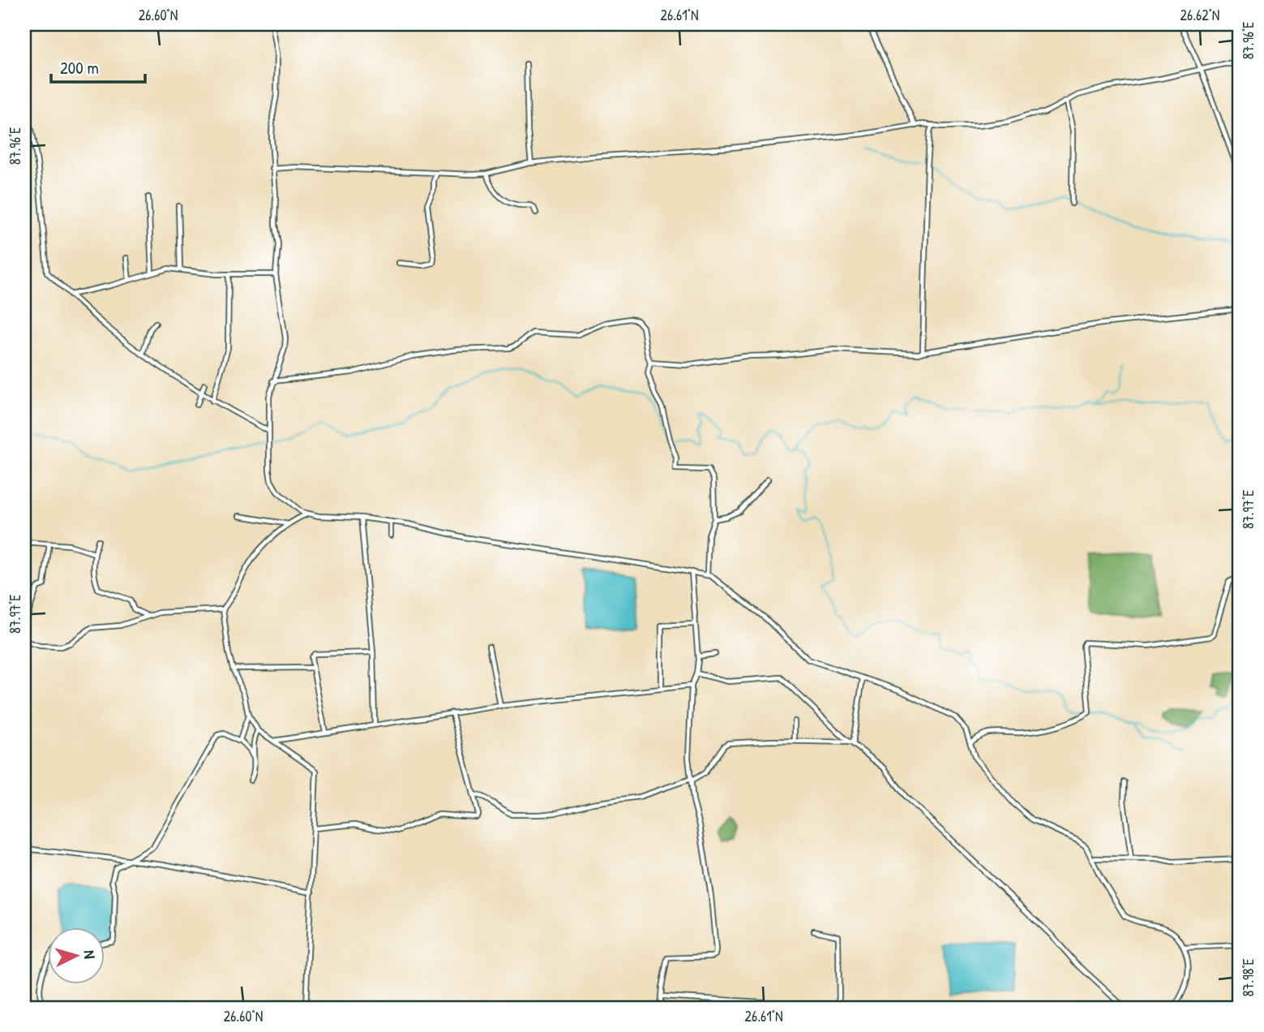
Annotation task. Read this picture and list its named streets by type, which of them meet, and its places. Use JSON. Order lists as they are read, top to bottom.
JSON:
{
  "scale_bar": "200 m",
  "north": "right",
  "coordinates": [
    "26.60°N",
    "26.61°N",
    "26.62°N",
    "87.96°E",
    "87.97°E",
    "87.98°E"
  ]
}
